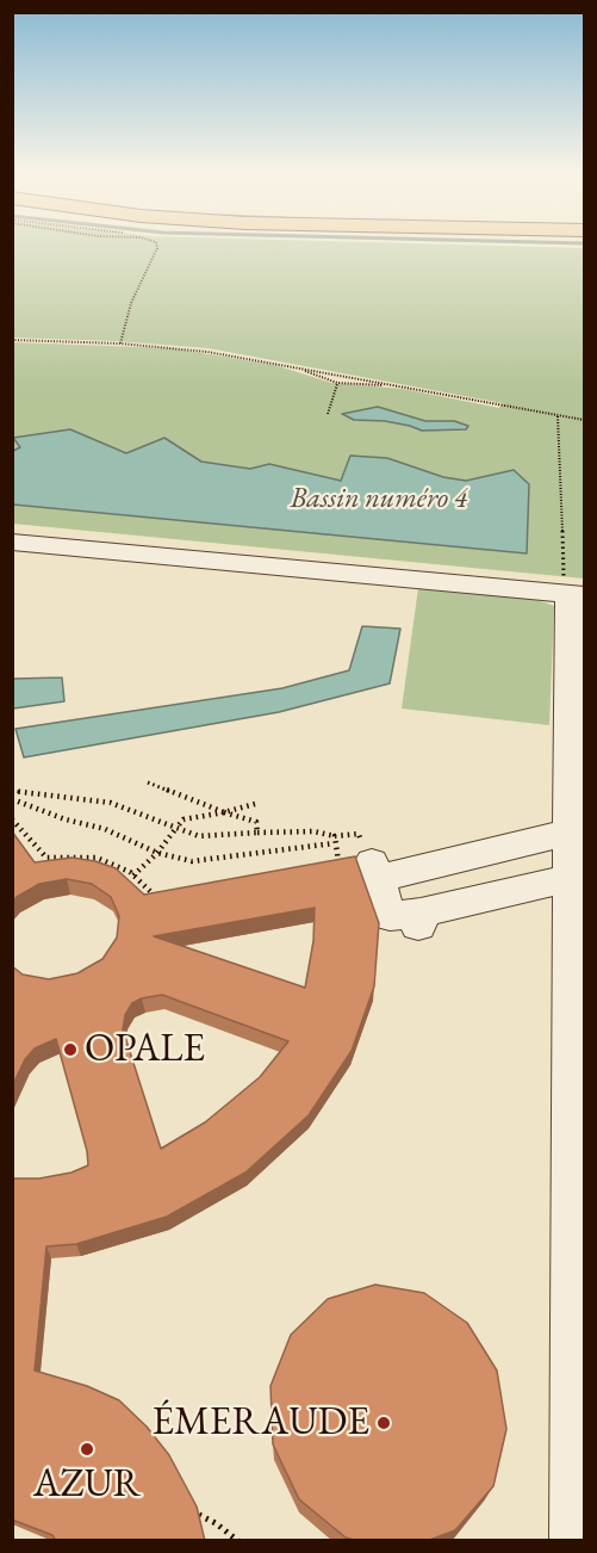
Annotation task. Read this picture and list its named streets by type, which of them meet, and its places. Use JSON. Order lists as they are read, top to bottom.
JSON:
{
  "water": ["Bassin numéro 4"],
  "places": ["OPALE", "ÉMERAUDE", "AZUR"]
}
